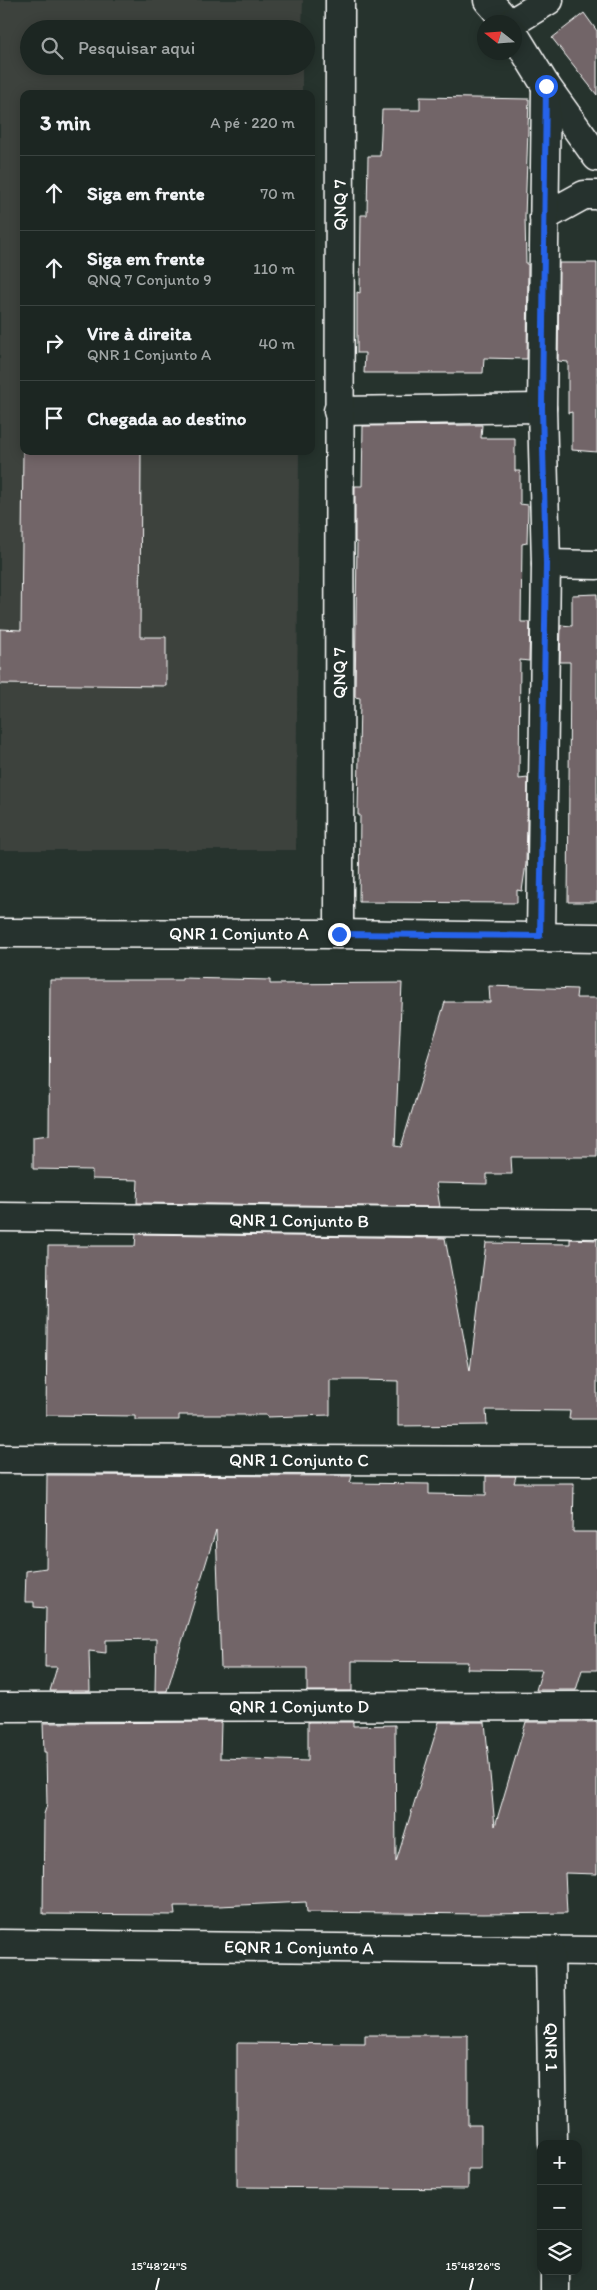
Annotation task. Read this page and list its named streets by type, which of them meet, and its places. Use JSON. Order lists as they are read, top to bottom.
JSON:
{
  "streets": {
    "street": [
      "QNQ 7",
      "QNR 1 Conjunto A",
      "QNR 1 Conjunto B",
      "QNR 1 Conjunto C",
      "QNR 1 Conjunto D",
      "EQNR 1 Conjunto A",
      "QNR 1"
    ]
  },
  "crossings": [
    ["QNQ 7", "QNR 1 Conjunto A"],
    ["EQNR 1 Conjunto A", "QNR 1"]
  ],
  "north": "left",
  "page": {
    "search": "Pesquisar aqui",
    "heading": ["3 min", "A pé · 220 m"],
    "list": [
      ["Siga em frente", "70 m"],
      ["Siga em frente", "QNQ 7 Conjunto 9", "110 m"],
      ["Vire à direita", "QNR 1 Conjunto A", "40 m"],
      "Chegada ao destino"
    ],
    "map_buttons": ["+", "−"]
  },
  "coordinates": ["15°48'24\"S", "15°48'26\"S"]
}
